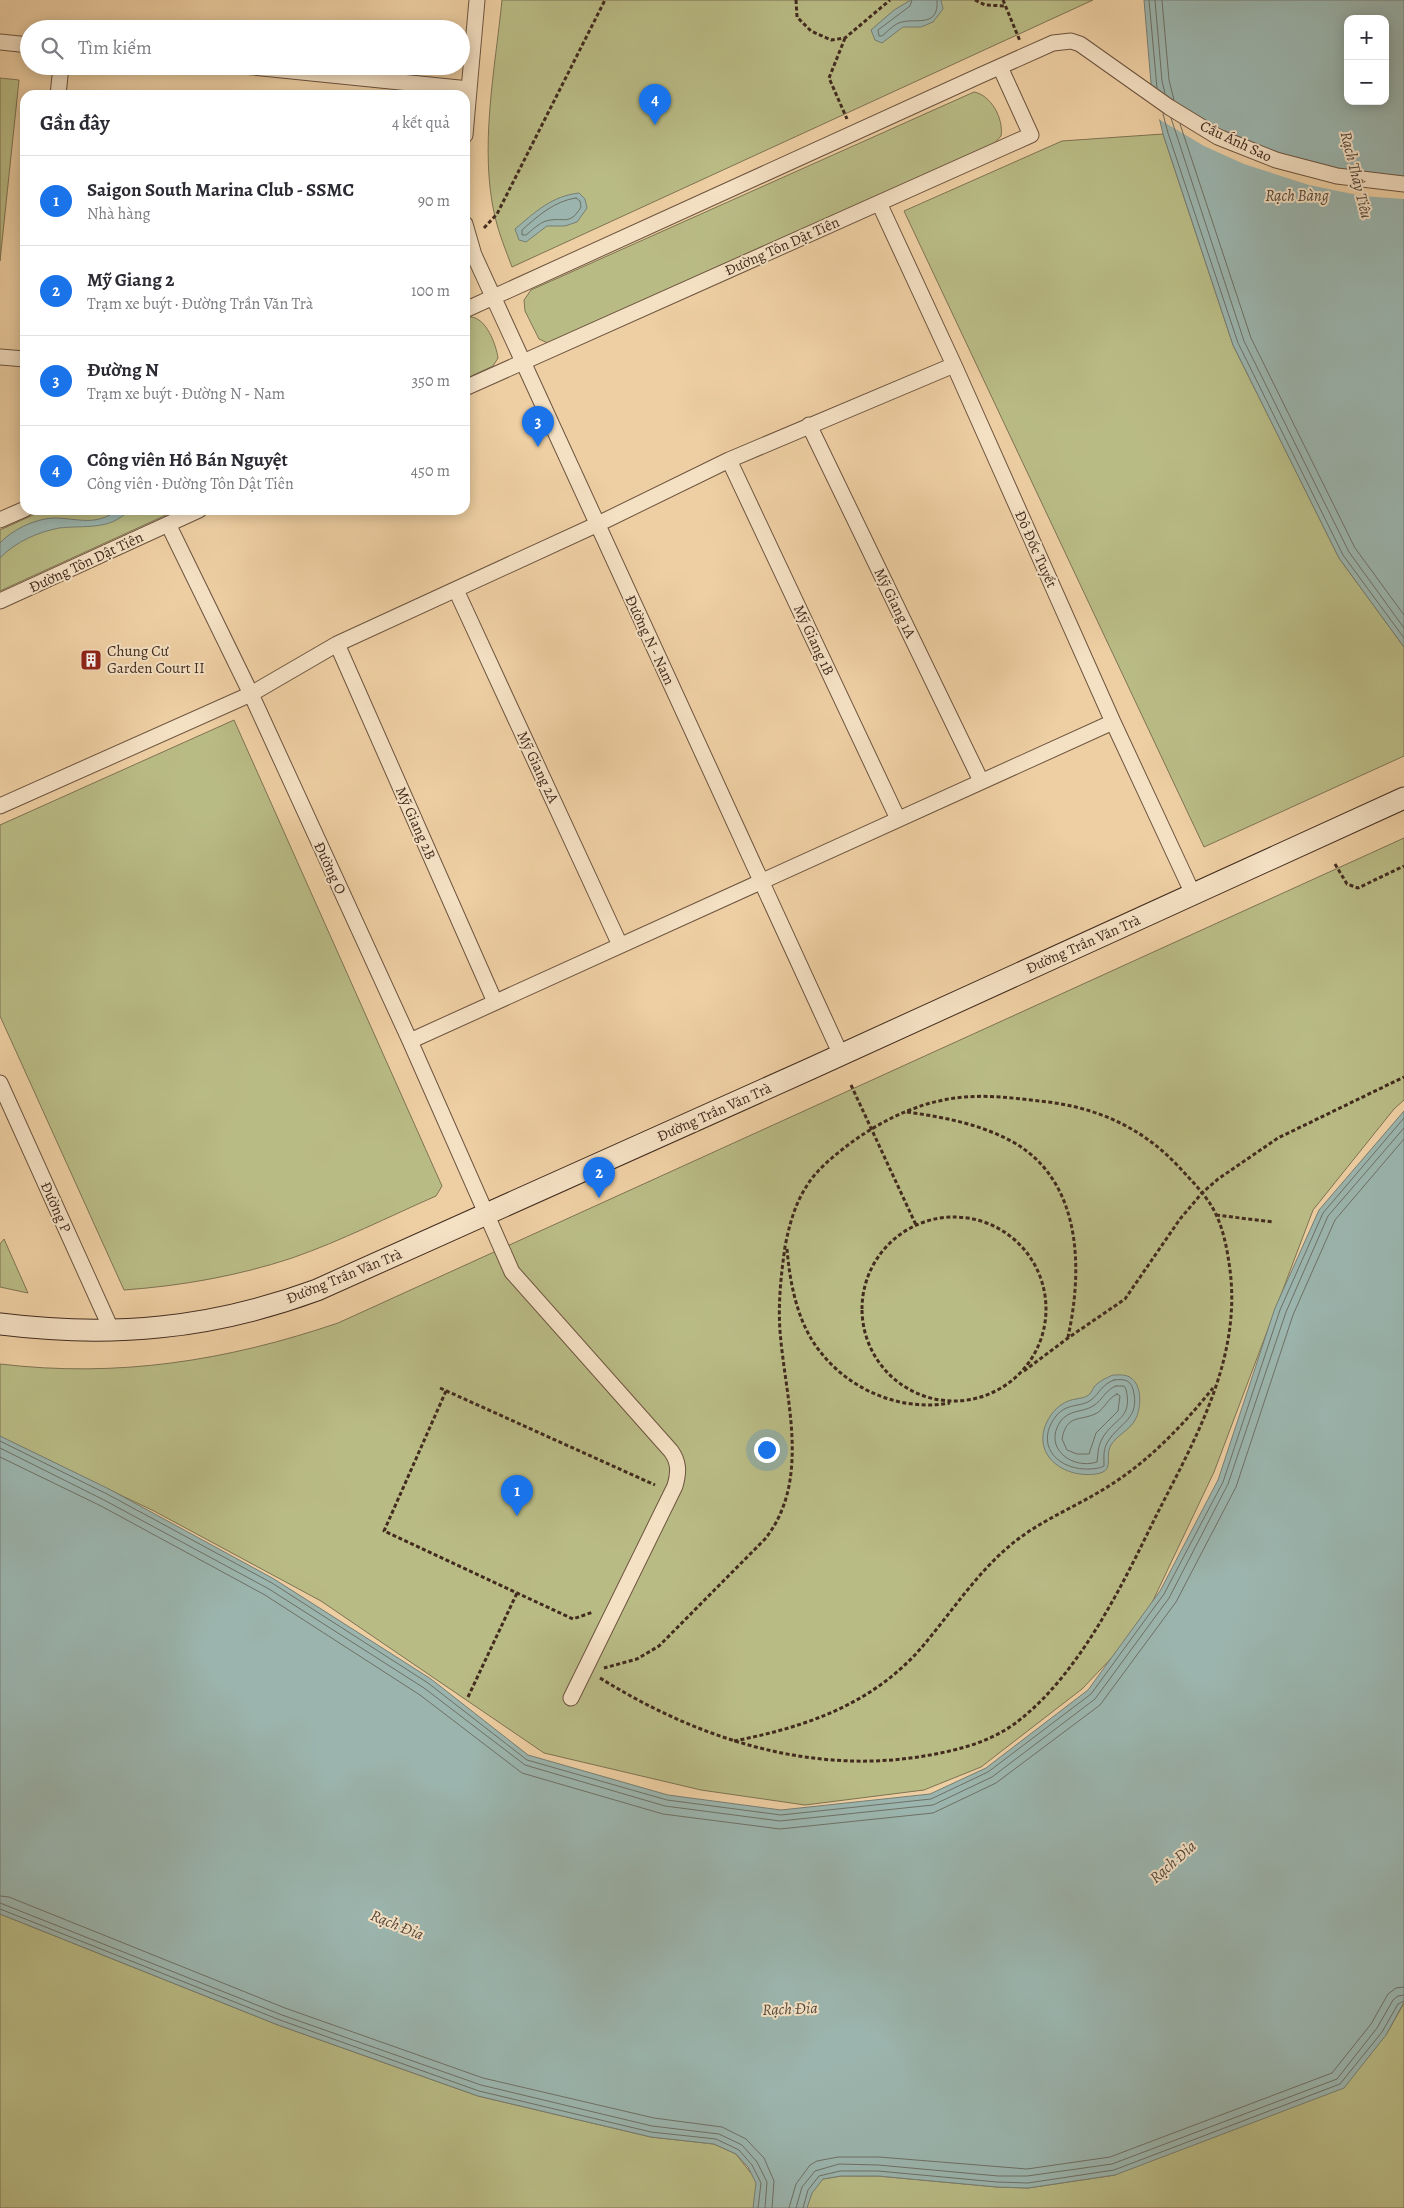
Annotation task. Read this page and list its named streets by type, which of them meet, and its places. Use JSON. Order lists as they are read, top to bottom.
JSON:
{
  "streets": {
    "main road": ["Đường Trần Văn Trà"],
    "street": [
      "Cầu Ánh Sao",
      "Đường Tôn Dật Tiên",
      "Đô Đốc Tuyết",
      "Mỹ Giang 1A",
      "Đường N - Nam",
      "Mỹ Giang 1B",
      "Mỹ Giang 2A",
      "Mỹ Giang 2B",
      "Đường O",
      "Đường P"
    ]
  },
  "crossings": [
    ["Đường Tôn Dật Tiên", "Đô Đốc Tuyết"],
    ["Đường Tôn Dật Tiên", "Đường N - Nam"],
    ["Đường Tôn Dật Tiên", "Đường O"],
    ["Đô Đốc Tuyết", "Đường Trần Văn Trà"],
    ["Đường N - Nam", "Đường Trần Văn Trà"],
    ["Đường O", "Đường Trần Văn Trà"],
    ["Đường Trần Văn Trà", "Đường P"]
  ],
  "water": ["Rạch Thầy Tiêu", "Rạch Bàng", "Rạch Đỉa"],
  "places": {
    "building": ["Chung Cư Garden Court II"]
  },
  "page": {
    "map_buttons": ["+", "−"],
    "search": "Tìm kiếm",
    "pins": [
      "4",
      "3",
      "2",
      "1"
    ],
    "heading": ["Gần đây", "4 kết quả"],
    "list": [
      {
        "mark": "1",
        "name": "Saigon South Marina Club - SSMC",
        "note": "Nhà hàng",
        "value": "90 m"
      },
      {
        "mark": "2",
        "name": "Mỹ Giang 2",
        "note": "Trạm xe buýt · Đường Trần Văn Trà",
        "value": "100 m"
      },
      {
        "mark": "3",
        "name": "Đường N",
        "note": "Trạm xe buýt · Đường N - Nam",
        "value": "350 m"
      },
      {
        "mark": "4",
        "name": "Công viên Hồ Bán Nguyệt",
        "note": "Công viên · Đường Tôn Dật Tiên",
        "value": "450 m"
      }
    ]
  }
}
